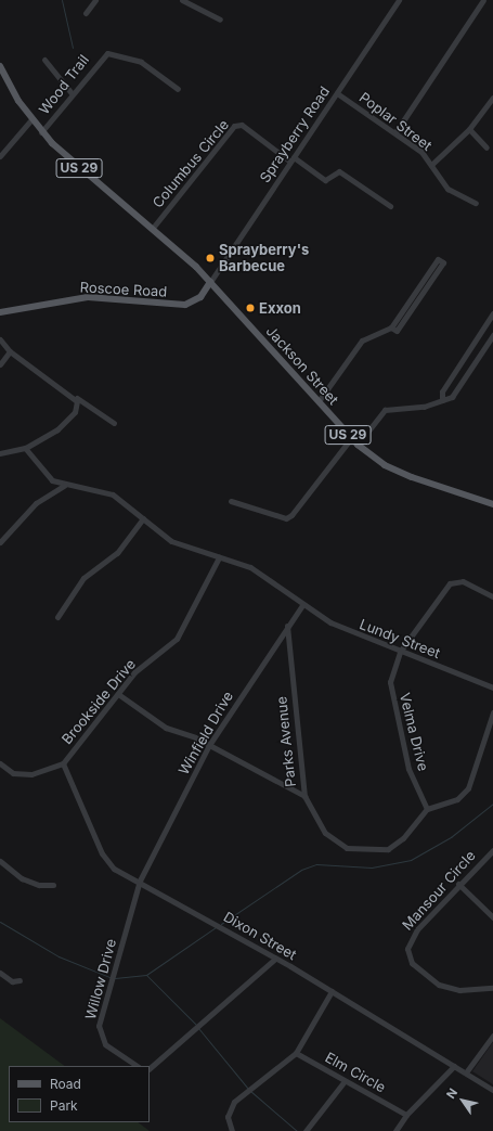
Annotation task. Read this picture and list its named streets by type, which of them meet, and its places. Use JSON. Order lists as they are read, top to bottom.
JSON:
{
  "streets": {
    "main road": ["US 29", "Roscoe Road", "Jackson Street"],
    "street": [
      "Wood Trail",
      "Poplar Street",
      "Sprayberry Road",
      "Columbus Circle",
      "Lundy Street",
      "Brookside Drive",
      "Velma Drive",
      "Winfield Drive",
      "Parks Avenue",
      "Mansour Circle",
      "Dixon Street",
      "Willow Drive",
      "Elm Circle"
    ]
  },
  "crossings": [
    ["Wood Trail", "Jackson Street"],
    ["Poplar Street", "Sprayberry Road"],
    ["Sprayberry Road", "Columbus Circle"],
    ["Sprayberry Road", "Roscoe Road"],
    ["Sprayberry Road", "Jackson Street"],
    ["Columbus Circle", "Jackson Street"],
    ["Roscoe Road", "Jackson Street"],
    ["Lundy Street", "Brookside Drive"],
    ["Lundy Street", "Velma Drive"],
    ["Lundy Street", "Winfield Drive"],
    ["Brookside Drive", "Dixon Street"],
    ["Velma Drive", "Parks Avenue"],
    ["Winfield Drive", "Parks Avenue"],
    ["Winfield Drive", "Dixon Street"],
    ["Winfield Drive", "Willow Drive"],
    ["Dixon Street", "Willow Drive"]
  ],
  "places": ["Sprayberry's Barbecue", "Exxon"],
  "legend": ["Road", "Park"],
  "north": "top left"
}
